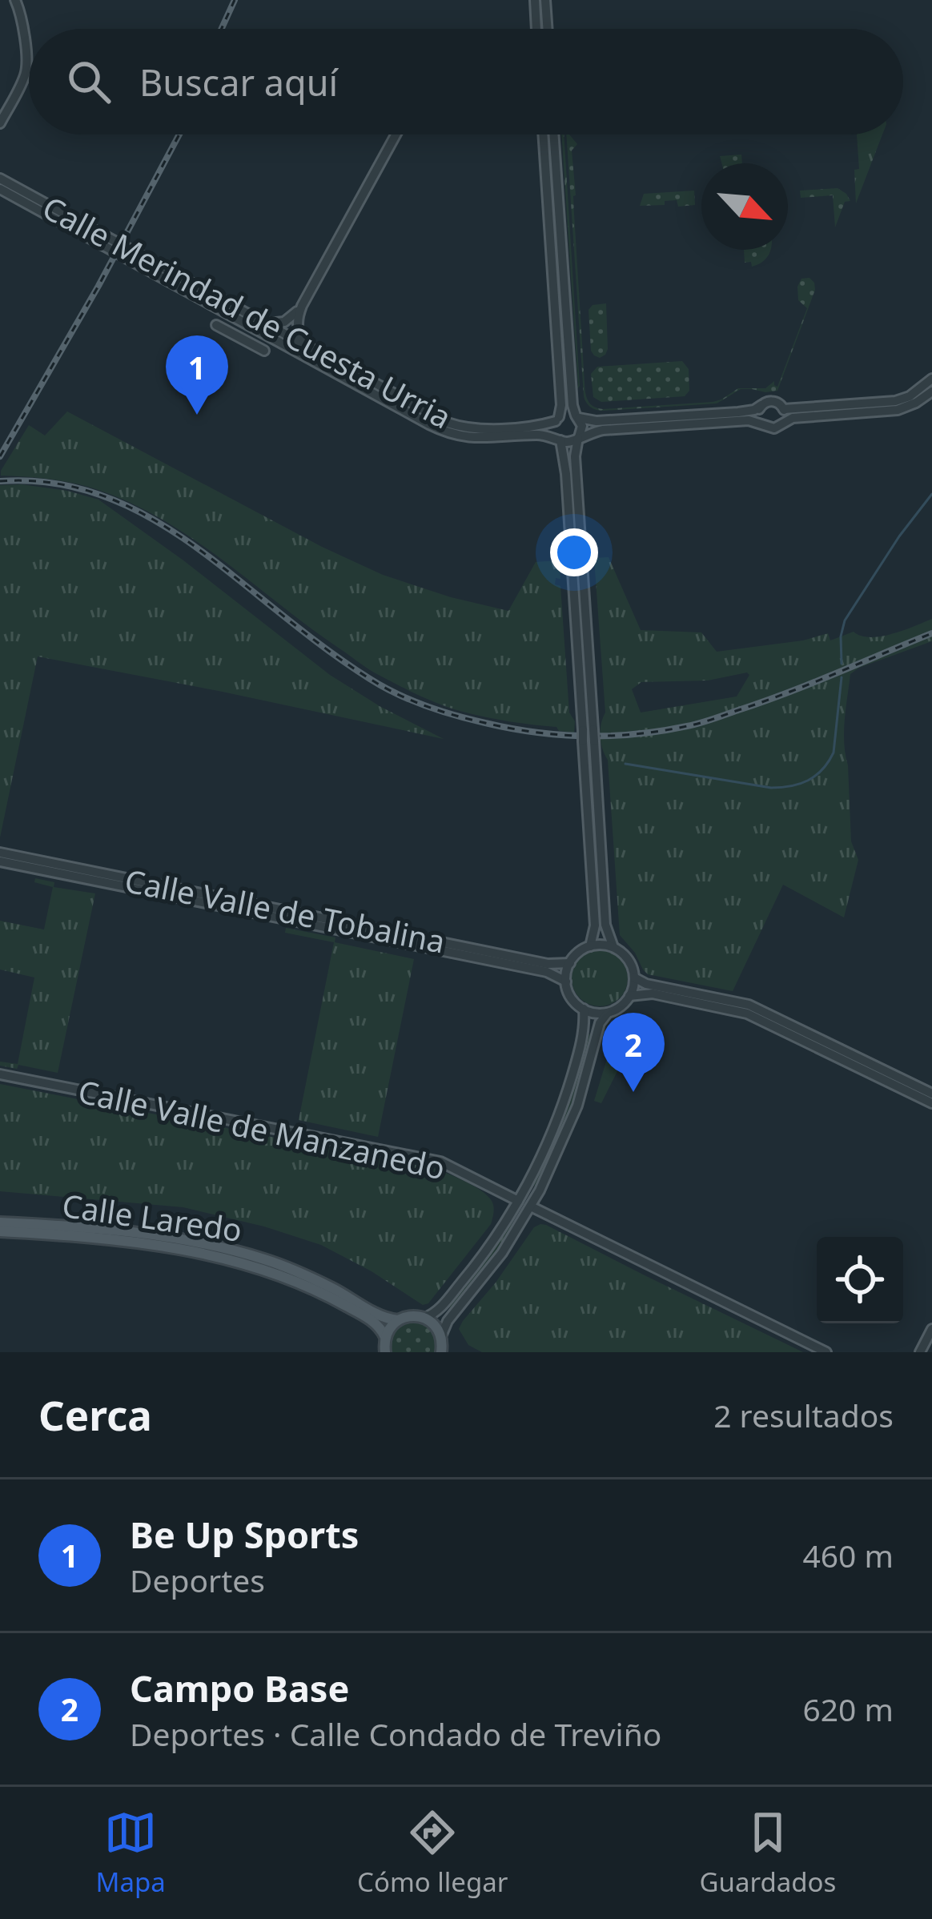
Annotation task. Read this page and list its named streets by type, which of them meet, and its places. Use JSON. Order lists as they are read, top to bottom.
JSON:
{
  "streets": {
    "main road": ["Calle Laredo"],
    "street": ["Calle Merindad de Cuesta Urria", "Calle Valle de Tobalina", "Calle Valle de Manzanedo"]
  },
  "north": "bottom right",
  "page": {
    "search": "Buscar aquí",
    "pins": ["1", "2"],
    "heading": ["Cerca", "2 resultados"],
    "list": [
      {
        "mark": "1",
        "name": "Be Up Sports",
        "note": "Deportes",
        "value": "460 m"
      },
      {
        "mark": "2",
        "name": "Campo Base",
        "note": "Deportes · Calle Condado de Treviño",
        "value": "620 m"
      }
    ],
    "nav": ["Mapa", "Cómo llegar", "Guardados"]
  }
}
